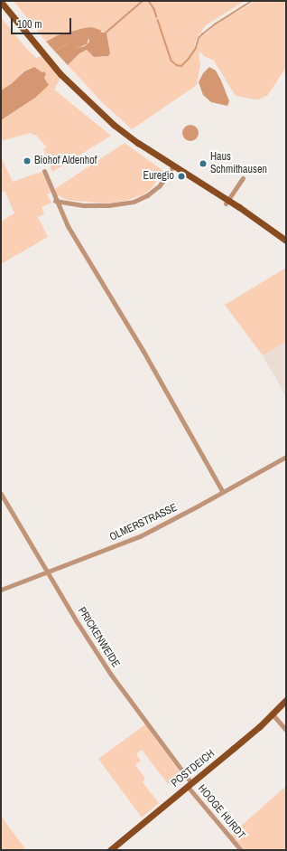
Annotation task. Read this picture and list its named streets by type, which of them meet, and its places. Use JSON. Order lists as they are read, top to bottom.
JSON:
{
  "streets": {
    "main road": ["POSTDEICH"],
    "street": ["OLMERSTRASSE", "PRICKENWEIDE", "HOOGE HURDT"]
  },
  "crossings": [
    ["OLMERSTRASSE", "PRICKENWEIDE"],
    ["PRICKENWEIDE", "POSTDEICH"],
    ["PRICKENWEIDE", "HOOGE HURDT"],
    ["POSTDEICH", "HOOGE HURDT"]
  ],
  "places": ["Biohof Aldenhof", "Haus Schmithausen", "Euregio"],
  "scale_bar": "100 m"
}
